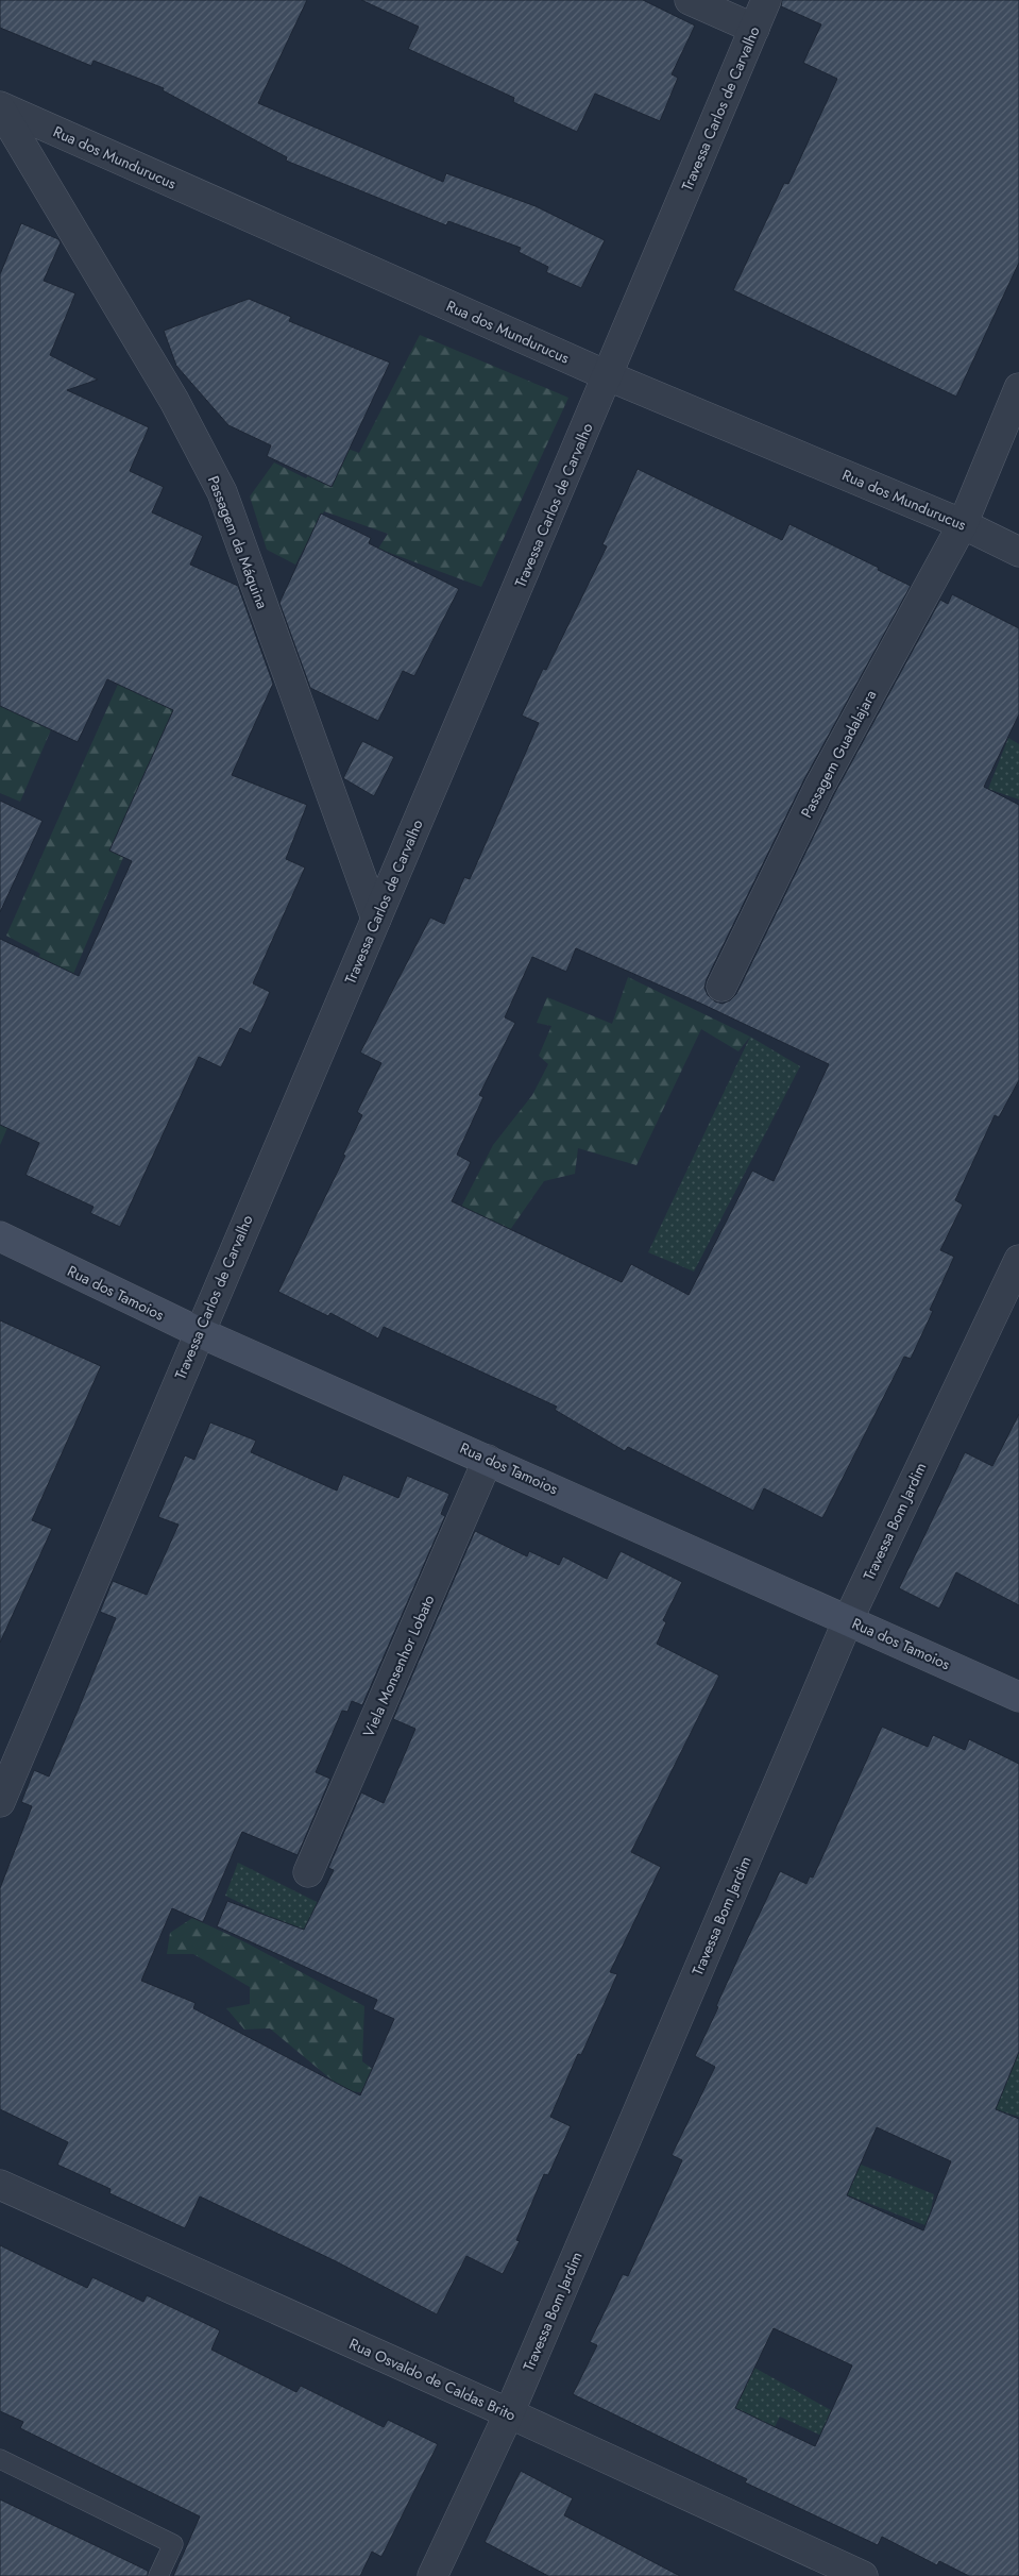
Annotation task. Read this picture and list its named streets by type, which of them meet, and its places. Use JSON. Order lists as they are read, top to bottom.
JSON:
{
  "streets": {
    "street": [
      "Travessa Carlos de Carvalho",
      "Rua dos Mundurucus",
      "Passagem da Máquina",
      "Passagem Guadalajara",
      "Rua dos Tamoios",
      "Travessa Bom Jardim",
      "Viela Monsenhor Lobato",
      "Rua Osvaldo de Caldas Brito"
    ]
  },
  "crossings": [
    ["Travessa Carlos de Carvalho", "Rua dos Mundurucus"],
    ["Travessa Carlos de Carvalho", "Passagem da Máquina"],
    ["Travessa Carlos de Carvalho", "Rua dos Tamoios"],
    ["Rua dos Mundurucus", "Passagem da Máquina"],
    ["Rua dos Mundurucus", "Passagem Guadalajara"],
    ["Rua dos Tamoios", "Travessa Bom Jardim"],
    ["Rua dos Tamoios", "Viela Monsenhor Lobato"],
    ["Travessa Bom Jardim", "Rua Osvaldo de Caldas Brito"]
  ]
}
